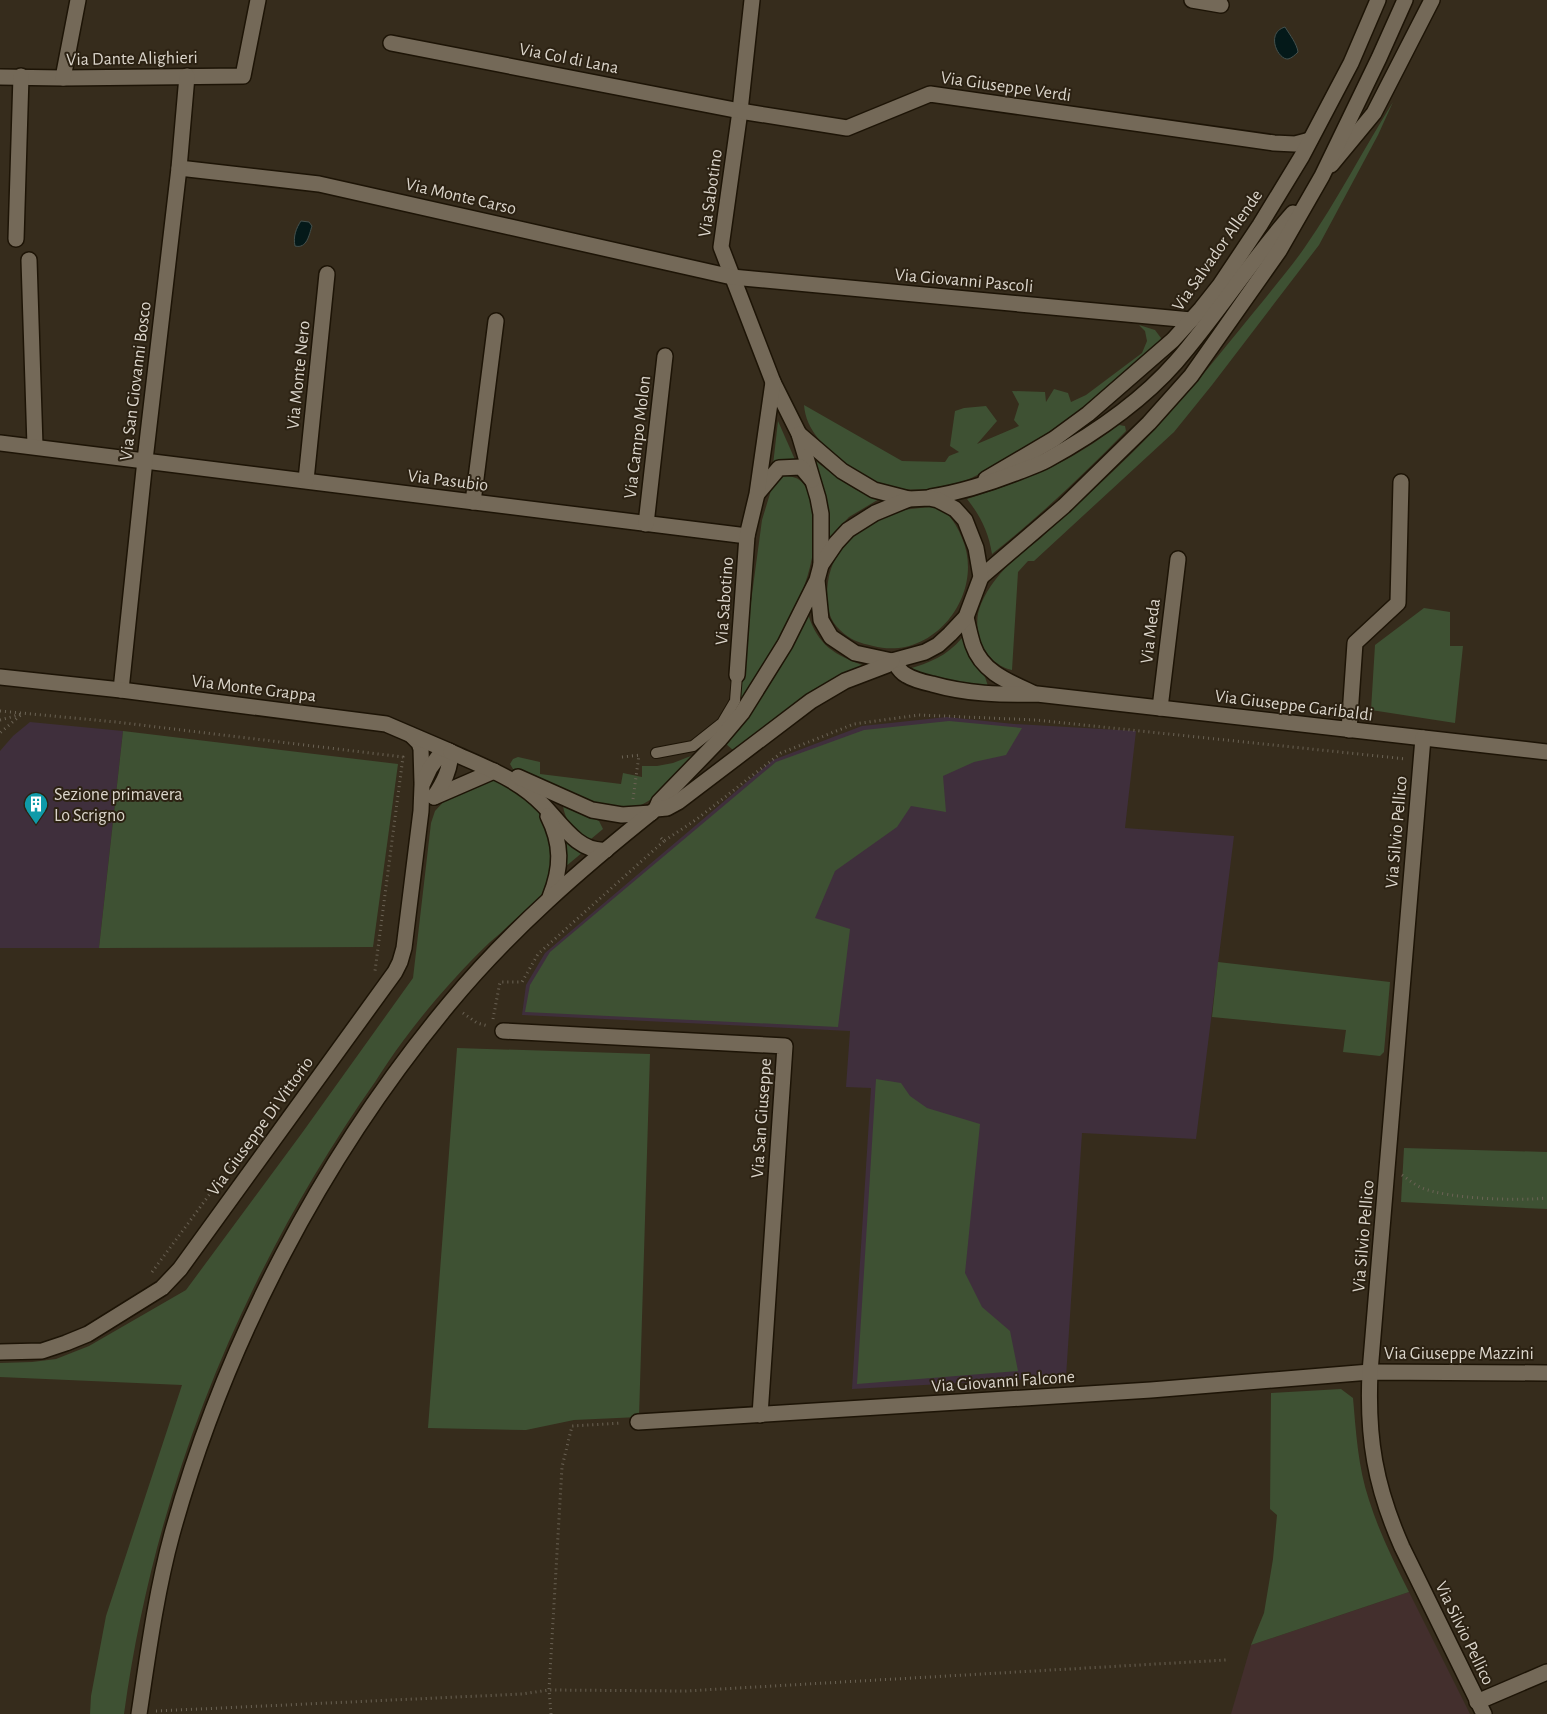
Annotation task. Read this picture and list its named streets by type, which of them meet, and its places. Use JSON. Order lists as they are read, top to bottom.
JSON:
{
  "streets": {
    "street": [
      "Via Dante Alighieri",
      "Via Col di Lana",
      "Via Giuseppe Verdi",
      "Via Sabotino",
      "Via Monte Carso",
      "Via Salvador Allende",
      "Via Giovanni Pascoli",
      "Via Monte Nero",
      "Via San Giovanni Bosco",
      "Via Campo Molon",
      "Via Pasubio",
      "Via Meda",
      "Via Monte Grappa",
      "Via Giuseppe Garibaldi",
      "Via Silvio Pellico",
      "Via San Giuseppe",
      "Via Giuseppe Di Vittorio",
      "Via Giuseppe Mazzini",
      "Via Giovanni Falcone"
    ]
  },
  "crossings": [
    ["Via Dante Alighieri", "Via San Giovanni Bosco"],
    ["Via Col di Lana", "Via Giuseppe Verdi"],
    ["Via Col di Lana", "Via Sabotino"],
    ["Via Giuseppe Verdi", "Via Sabotino"],
    ["Via Giuseppe Verdi", "Via Salvador Allende"],
    ["Via Sabotino", "Via Monte Carso"],
    ["Via Sabotino", "Via Giovanni Pascoli"],
    ["Via Sabotino", "Via Pasubio"],
    ["Via Monte Carso", "Via Giovanni Pascoli"],
    ["Via Monte Carso", "Via San Giovanni Bosco"],
    ["Via Salvador Allende", "Via Giovanni Pascoli"],
    ["Via Monte Nero", "Via Pasubio"],
    ["Via San Giovanni Bosco", "Via Pasubio"],
    ["Via San Giovanni Bosco", "Via Monte Grappa"],
    ["Via Campo Molon", "Via Pasubio"],
    ["Via Meda", "Via Giuseppe Garibaldi"],
    ["Via Monte Grappa", "Via Giuseppe Di Vittorio"],
    ["Via Giuseppe Garibaldi", "Via Silvio Pellico"],
    ["Via Silvio Pellico", "Via Giuseppe Mazzini"],
    ["Via Silvio Pellico", "Via Giovanni Falcone"],
    ["Via San Giuseppe", "Via Giovanni Falcone"],
    ["Via Giuseppe Mazzini", "Via Giovanni Falcone"]
  ],
  "places": {
    "building": ["Sezione primavera Lo Scrigno"]
  }
}
